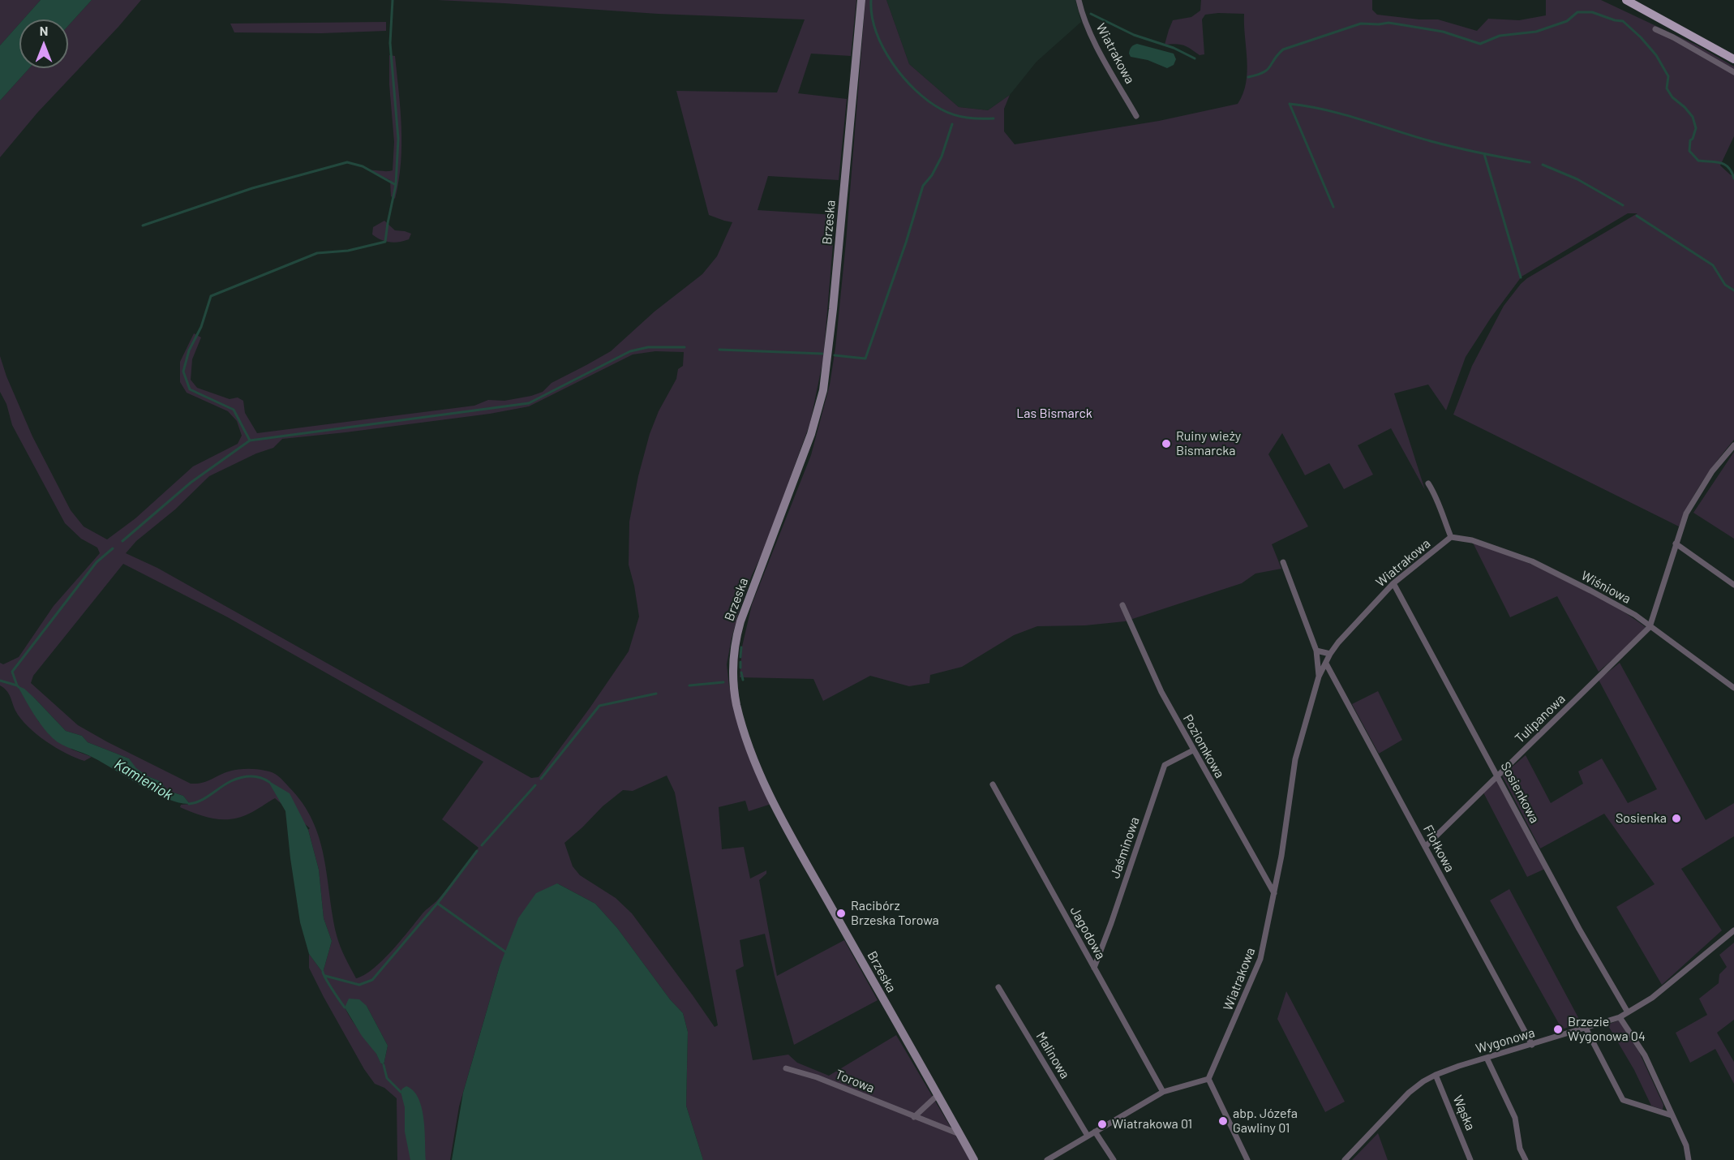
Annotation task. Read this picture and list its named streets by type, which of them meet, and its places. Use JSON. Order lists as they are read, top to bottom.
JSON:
{
  "streets": {
    "street": [
      "Wiatrakowa",
      "Brzeska",
      "Wiśniowa",
      "Tulipanowa",
      "Poziomkowa",
      "Sosienkowa",
      "Jaśminowa",
      "Fiołkowa",
      "Jagodowa",
      "Wygonowa",
      "Malinowa",
      "Torowa",
      "Wąska"
    ]
  },
  "crossings": [
    ["Wiatrakowa", "Wiśniowa"],
    ["Wiatrakowa", "Poziomkowa"],
    ["Wiatrakowa", "Sosienkowa"],
    ["Wiatrakowa", "Fiołkowa"],
    ["Brzeska", "Torowa"],
    ["Wiśniowa", "Tulipanowa"],
    ["Tulipanowa", "Sosienkowa"],
    ["Tulipanowa", "Fiołkowa"],
    ["Poziomkowa", "Jaśminowa"],
    ["Sosienkowa", "Wygonowa"],
    ["Jaśminowa", "Jagodowa"],
    ["Fiołkowa", "Wygonowa"],
    ["Wygonowa", "Wąska"]
  ],
  "water": ["Kamieniok"],
  "parks": ["Las Bismarck"],
  "places": [
    "Ruiny wieży Bismarcka",
    "Sosienka",
    "Racibórz Brzeska Torowa",
    "Brzezie Wygonowa 04",
    "abp. Józefa Gawliny 01",
    "Wiatrakowa 01"
  ],
  "north": "top"
}
